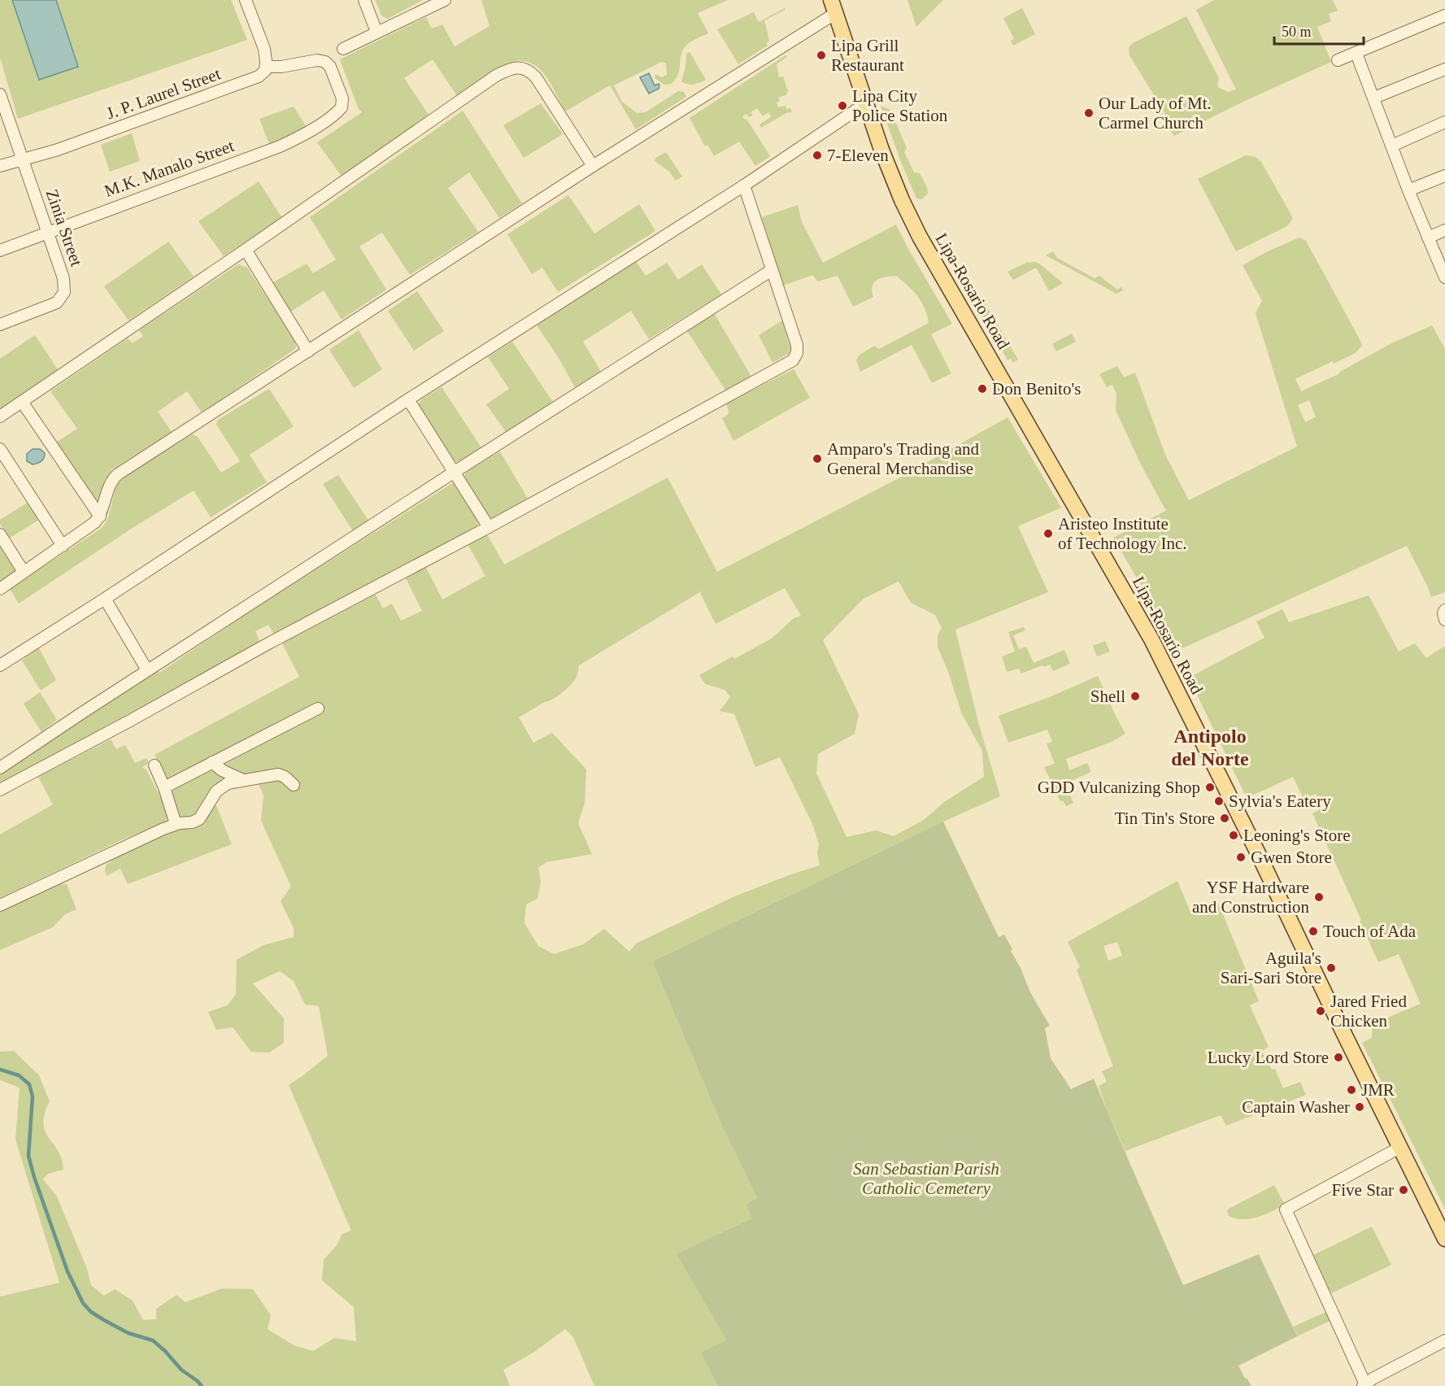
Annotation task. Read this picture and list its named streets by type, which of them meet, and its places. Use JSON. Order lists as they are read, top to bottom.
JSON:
{
  "streets": {
    "main road": ["Lipa-Rosario Road"],
    "street": ["J. P. Laurel Street", "M.K. Manalo Street", "Zinia Street"]
  },
  "crossings": [
    ["J. P. Laurel Street", "M.K. Manalo Street"],
    ["J. P. Laurel Street", "Zinia Street"],
    ["M.K. Manalo Street", "Zinia Street"]
  ],
  "districts": ["Antipolo del Norte"],
  "parks": ["San Sebastian Parish Catholic Cemetery"],
  "places": [
    "Lipa Grill Restaurant",
    "Lipa City Police Station",
    "Our Lady of Mt. Carmel Church",
    "7-Eleven",
    "Don Benito's",
    "Amparo's Trading and General Merchandise",
    "Aristeo Institute of Technology Inc.",
    "Shell",
    "GDD Vulcanizing Shop",
    "Sylvia's Eatery",
    "Tin Tin's Store",
    "Leoning's Store",
    "Gwen Store",
    "YSF Hardware and Construction",
    "Touch of Ada",
    "Aguila's Sari-Sari Store",
    "Jared Fried Chicken",
    "Lucky Lord Store",
    "JMR",
    "Captain Washer",
    "Five Star"
  ],
  "scale_bar": "50 m"
}
